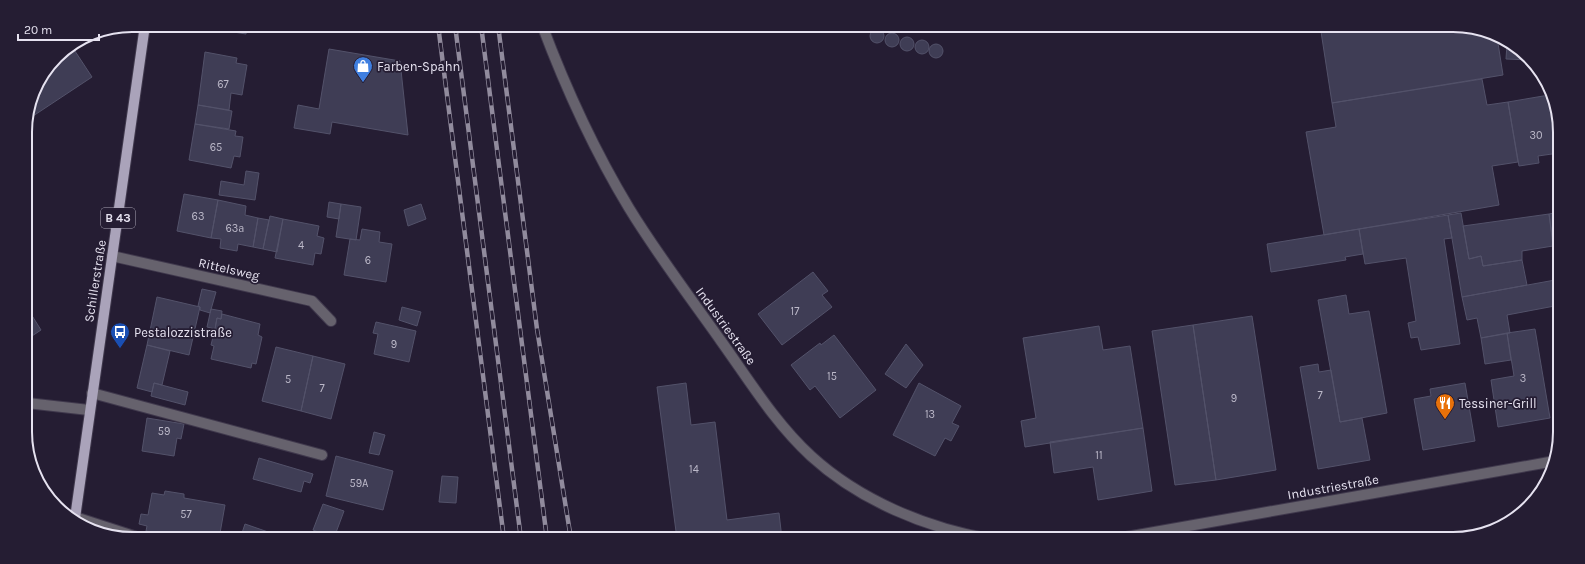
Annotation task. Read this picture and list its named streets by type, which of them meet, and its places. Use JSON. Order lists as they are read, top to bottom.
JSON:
{
  "streets": {
    "main road": ["B 43", "Schillerstraße"],
    "street": ["Rittelsweg", "Industriestraße"]
  },
  "crossings": [
    ["Rittelsweg", "Schillerstraße"]
  ],
  "places": {
    "shop": ["Farben-Spahn"],
    "bus stop": ["Pestalozzistraße"],
    "restaurant": ["Tessiner-Grill"]
  },
  "house_numbers": [
    "67",
    "30",
    "65",
    "63",
    "63a",
    "4",
    "6",
    "17",
    "9",
    "15",
    "3",
    "5",
    "7",
    "7",
    "9",
    "13",
    "59",
    "11",
    "14",
    "59A",
    "57"
  ],
  "scale_bar": "20 m"
}
